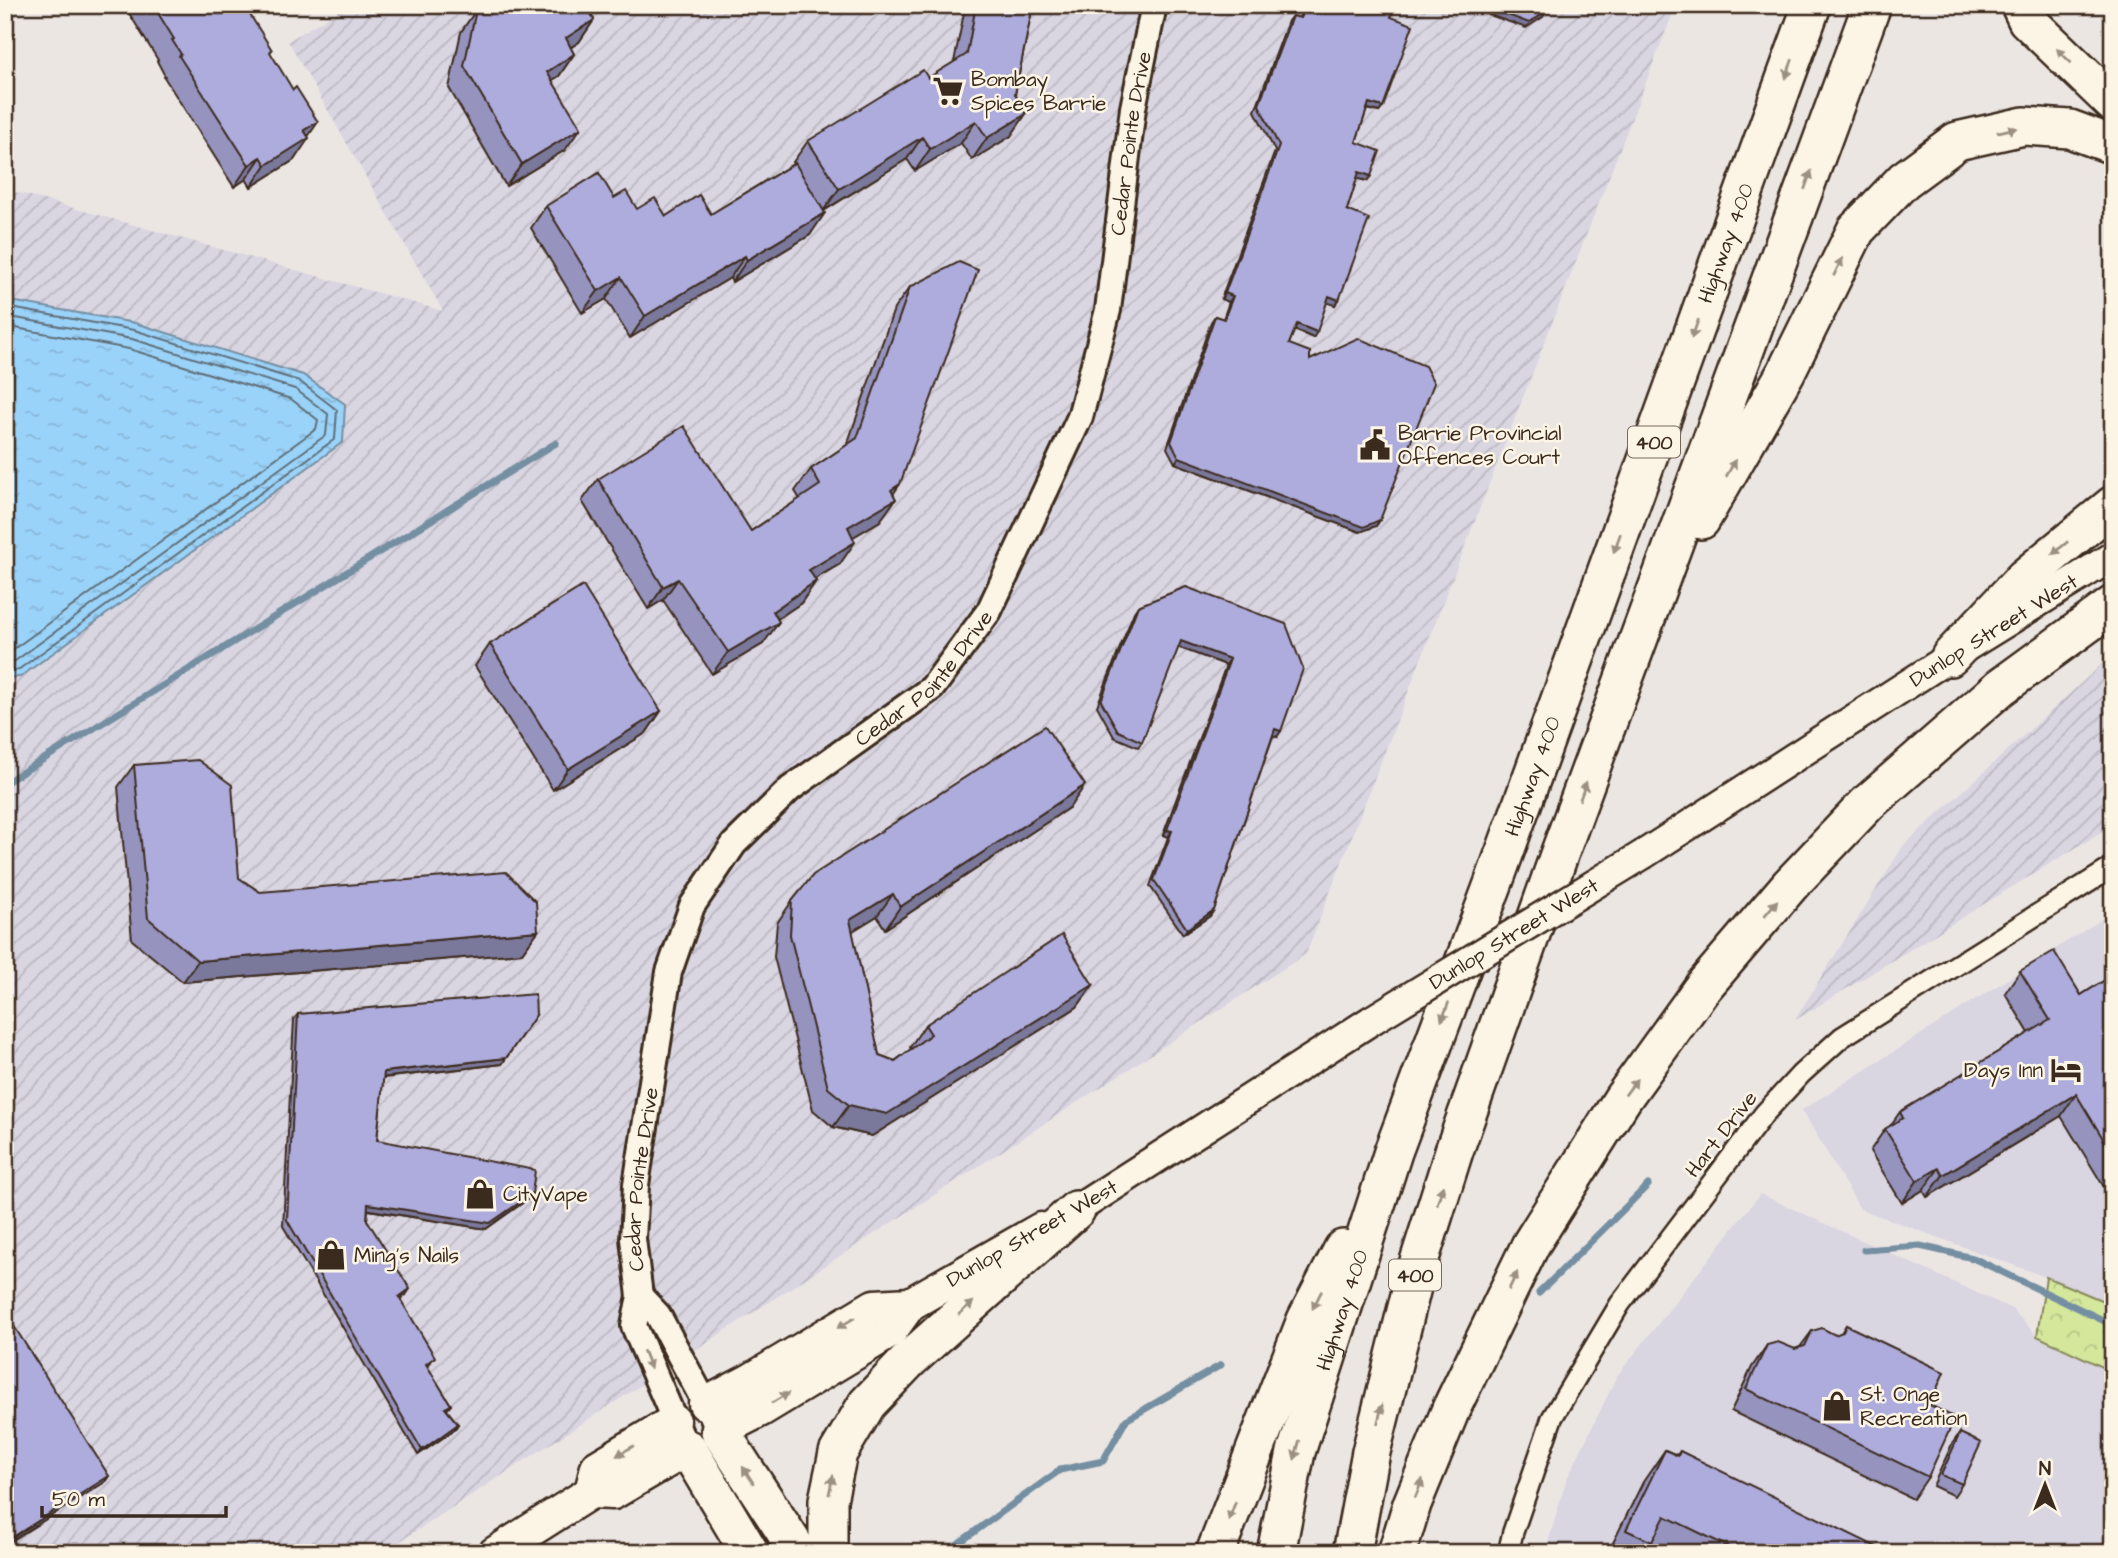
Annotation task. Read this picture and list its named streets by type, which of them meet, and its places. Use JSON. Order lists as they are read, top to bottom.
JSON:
{
  "streets": {
    "highway": ["Highway 400", "400"],
    "main road": ["Dunlop Street West"],
    "street": ["Cedar Pointe Drive", "Hart Drive"]
  },
  "crossings": [
    ["Cedar Pointe Drive", "Dunlop Street West"]
  ],
  "places": {
    "supermarket": ["Bombay Spices Barrie"],
    "public building": ["Barrie Provincial Offences Court"],
    "hotel": ["Days Inn"],
    "shop": ["CityVape", "Ming's Nails", "St. Onge Recreation"]
  },
  "scale_bar": "50 m",
  "north": "top"
}
